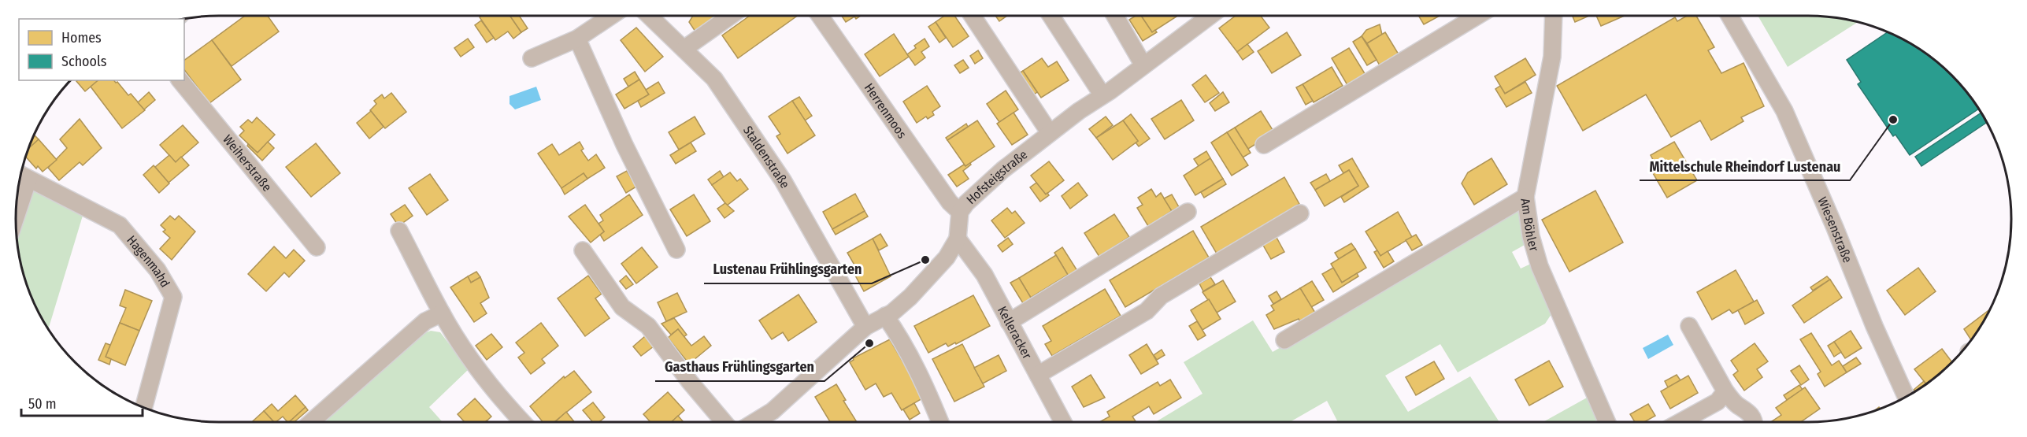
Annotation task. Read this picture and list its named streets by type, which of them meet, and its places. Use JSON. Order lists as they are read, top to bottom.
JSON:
{
  "streets": {
    "street": [
      "Herrenmoos",
      "Staldenstraße",
      "Weiherstraße",
      "Hofsteigstraße",
      "Am Böhler",
      "Wiesenstraße",
      "Hagenmahd",
      "Kelleracker"
    ]
  },
  "crossings": [
    ["Herrenmoos", "Hofsteigstraße"],
    ["Staldenstraße", "Hofsteigstraße"],
    ["Hofsteigstraße", "Kelleracker"]
  ],
  "places": ["Mittelschule Rheindorf Lustenau", "Lustenau Frühlingsgarten", "Gasthaus Frühlingsgarten"],
  "legend": ["Homes", "Schools"],
  "scale_bar": "50 m"
}
